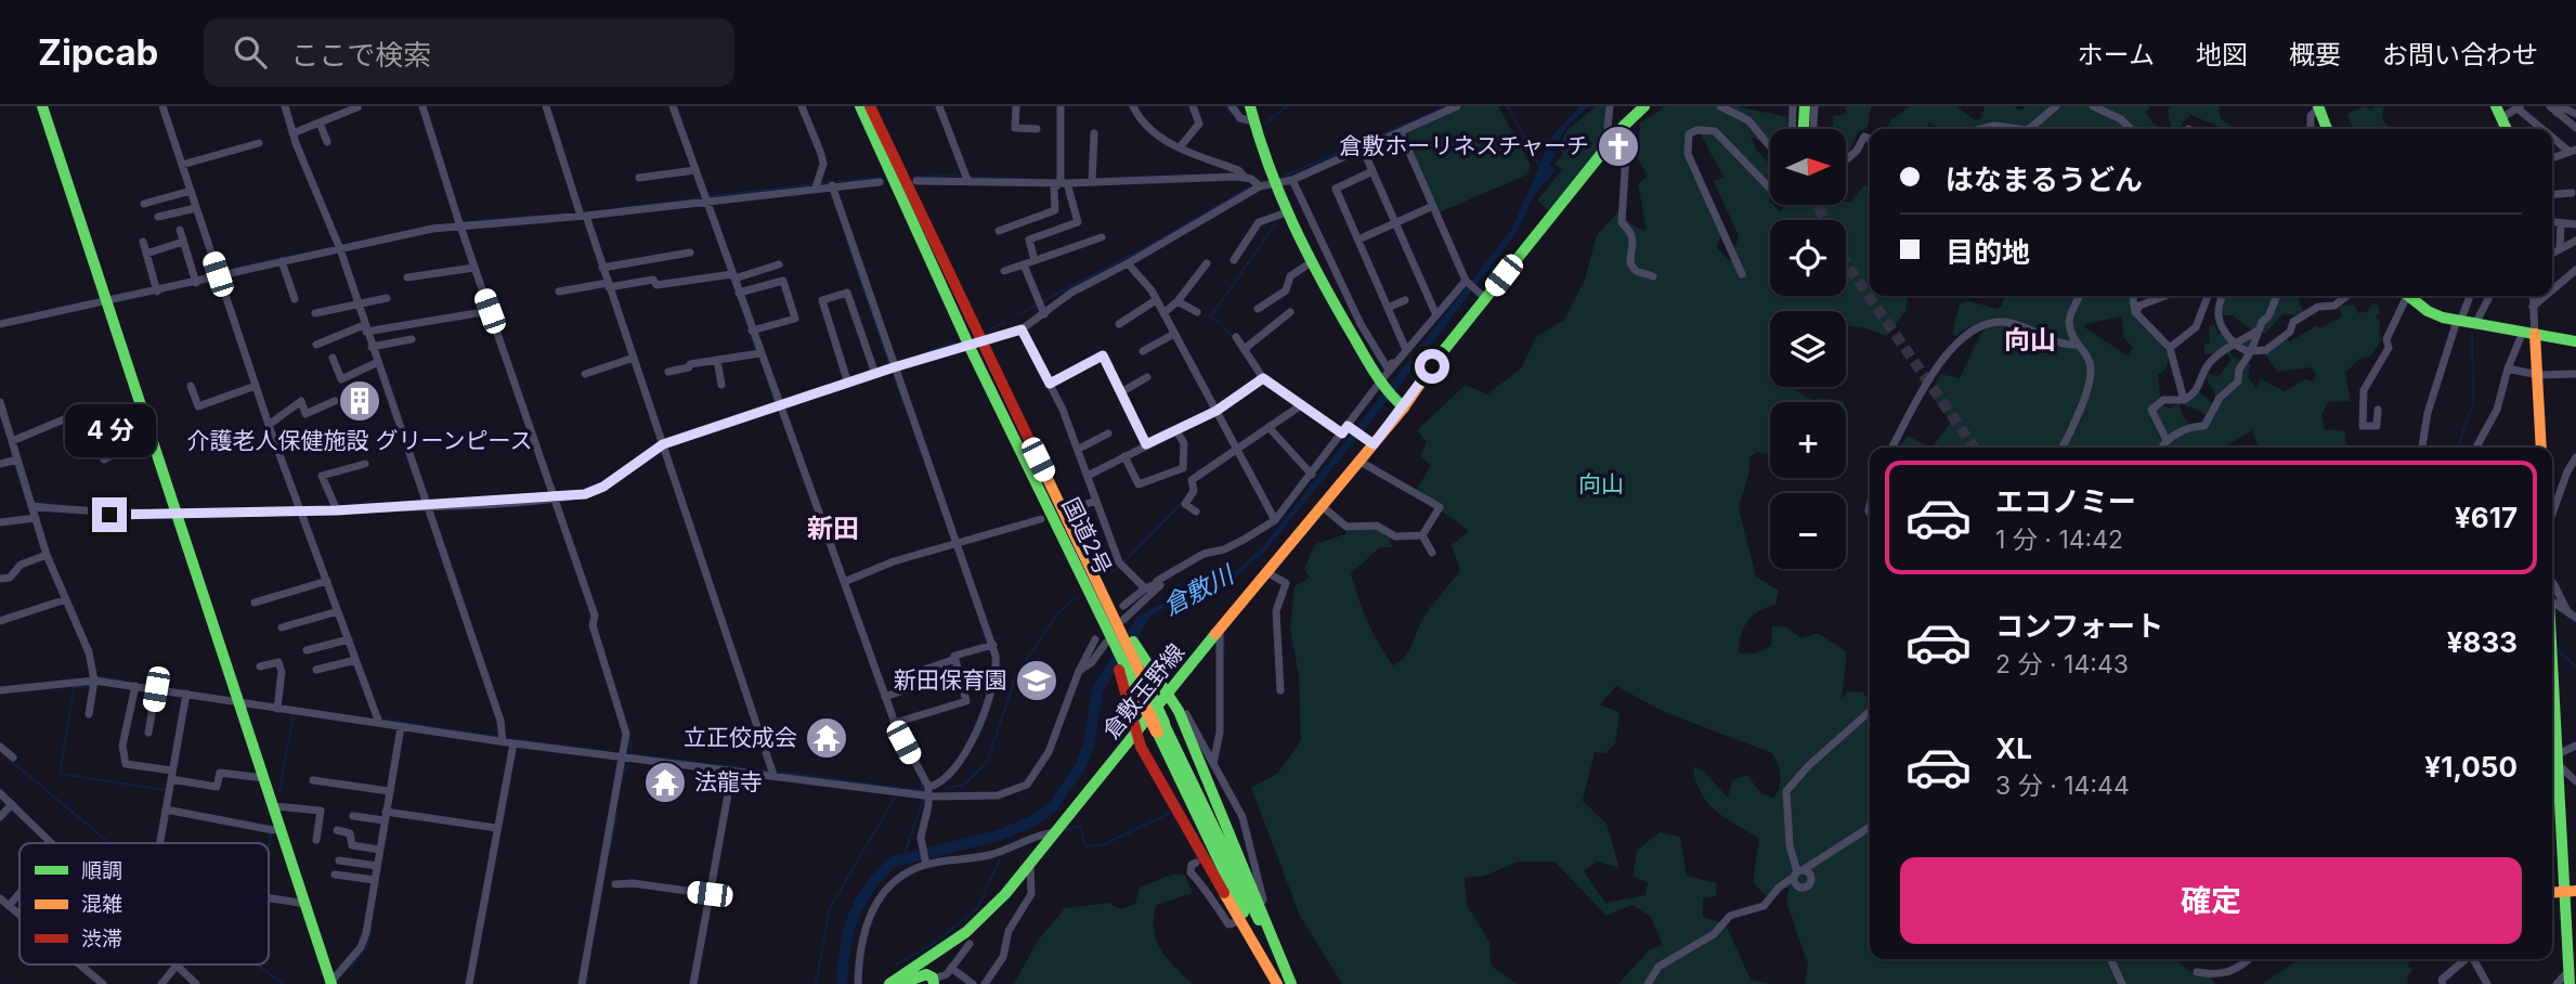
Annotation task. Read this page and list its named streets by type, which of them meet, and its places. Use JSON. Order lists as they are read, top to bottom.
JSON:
{
  "streets": {
    "main road": ["倉敷玉野線"]
  },
  "districts": ["向山", "新田"],
  "water": ["倉敷川"],
  "parks": ["向山"],
  "places": {
    "church": ["倉敷ホーリネスチャーチ"],
    "building": ["介護老人保健施設 グリーンピース"],
    "school or university": ["新田保育園"],
    "temple": ["立正佼成会", "法龍寺"]
  },
  "legend": ["順調", "混雑", "渋滞"],
  "north": "right",
  "page": {
    "header": "Zipcab",
    "search": "ここで検索",
    "nav": [
      "ホーム",
      "地図",
      "概要",
      "お問い合わせ"
    ],
    "map_buttons": ["+", "−"],
    "banner": ["はなまるうどん", "目的地"],
    "bubble": "4 分",
    "list": [
      {
        "name": "エコノミー",
        "note": "1 分 · 14:42",
        "value": "¥617"
      },
      {
        "name": "コンフォート",
        "note": "2 分 · 14:43",
        "value": "¥833"
      },
      {
        "name": "XL",
        "note": "3 分 · 14:44",
        "value": "¥1,050"
      }
    ],
    "buttons": "確定"
  }
}
